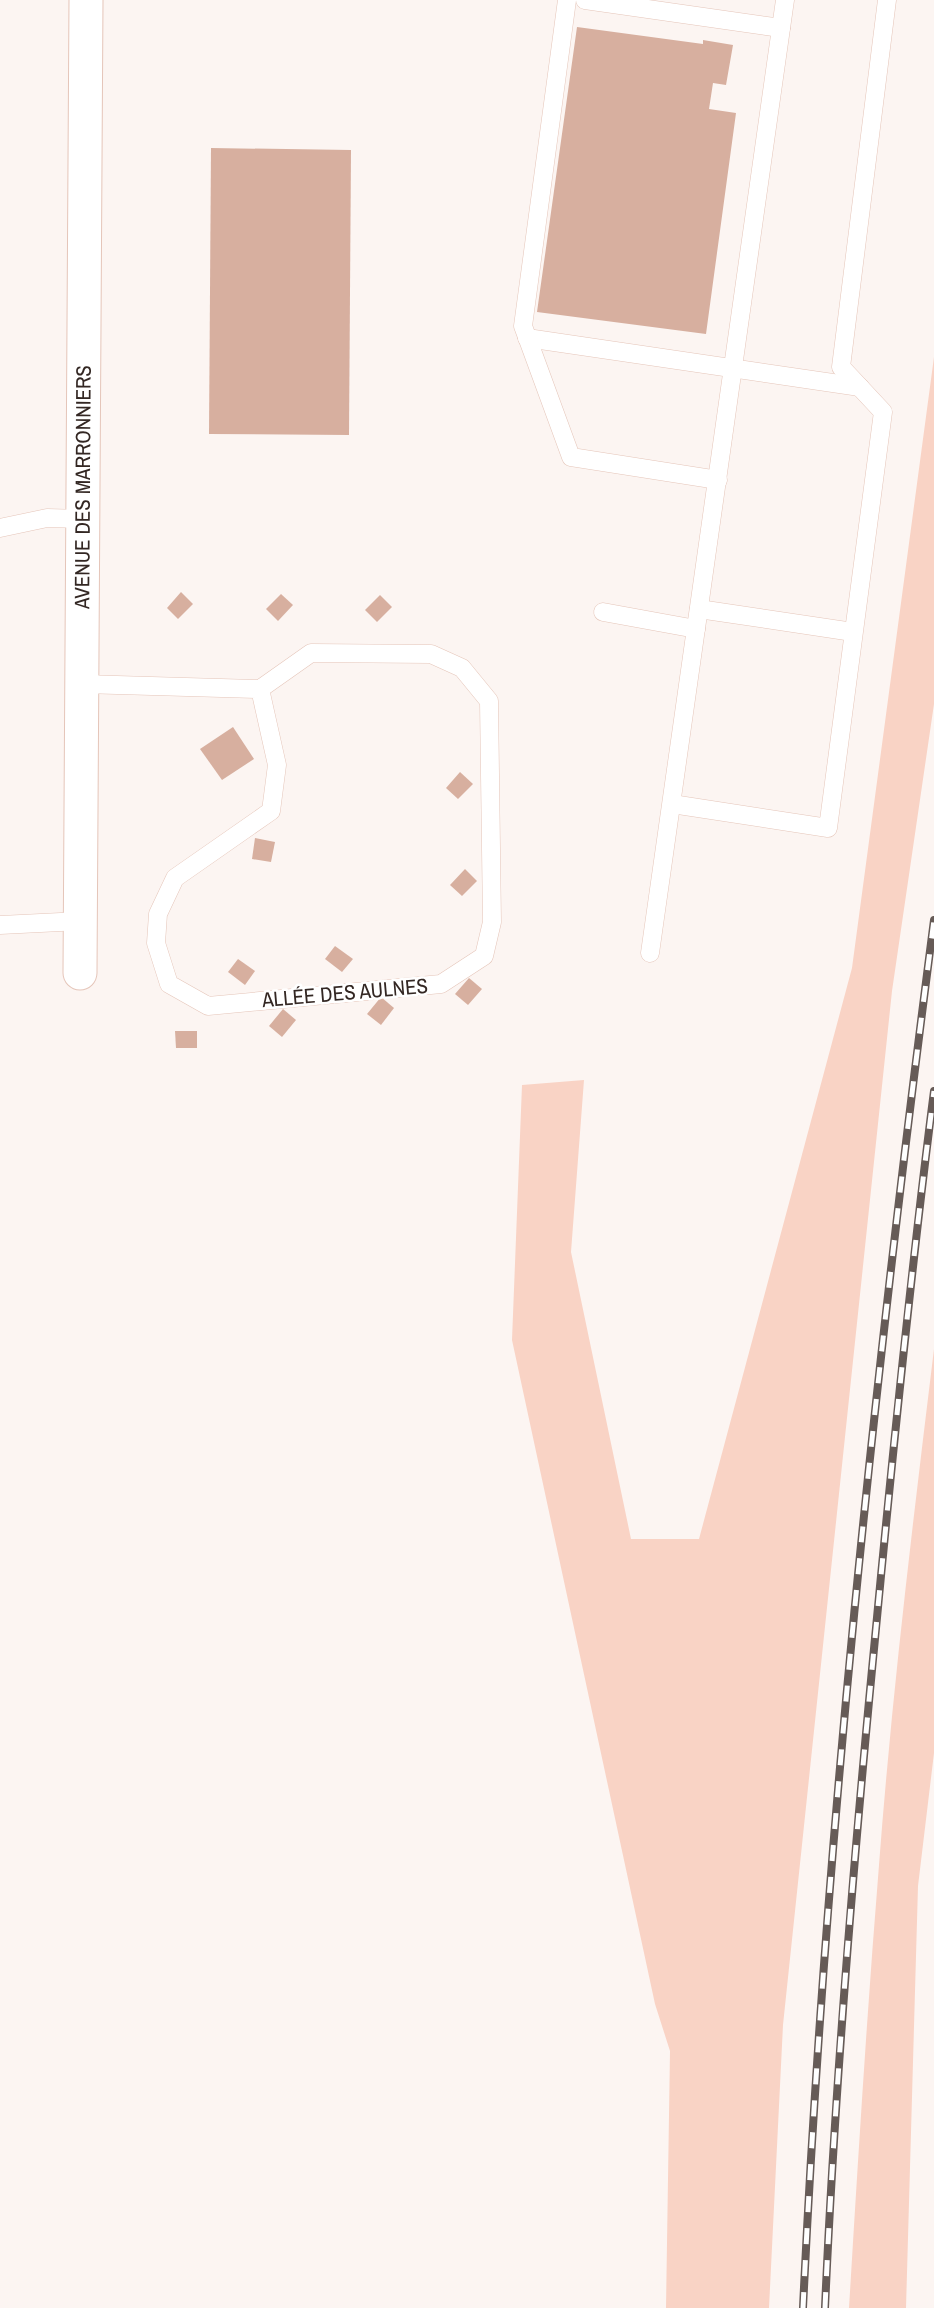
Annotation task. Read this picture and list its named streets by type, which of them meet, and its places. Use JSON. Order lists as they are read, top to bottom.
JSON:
{
  "streets": {
    "street": ["AVENUE DES MARRONNIERS"],
    "lane": ["ALLÉE DES AULNES"]
  }
}
